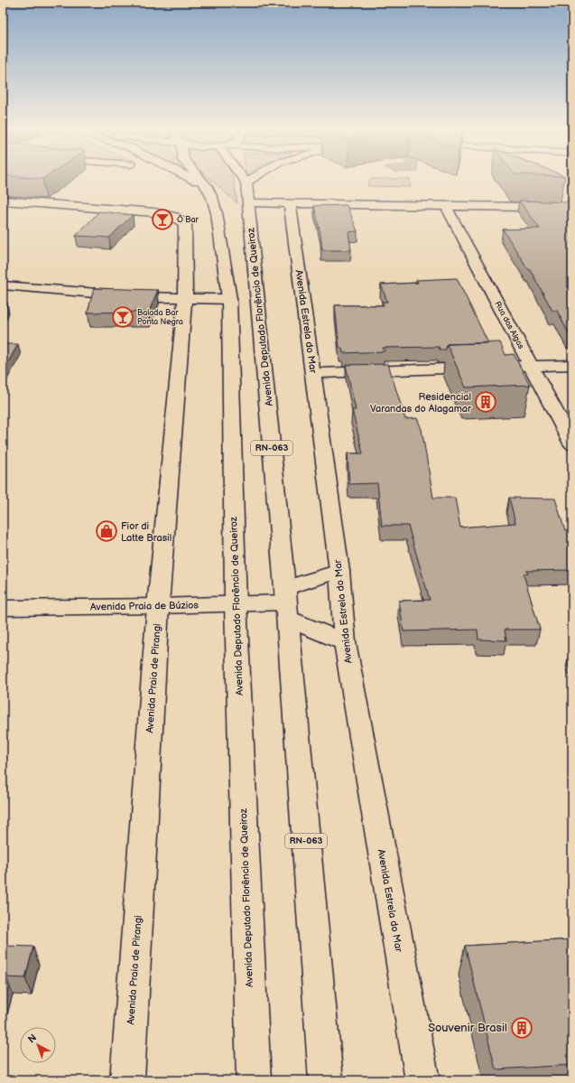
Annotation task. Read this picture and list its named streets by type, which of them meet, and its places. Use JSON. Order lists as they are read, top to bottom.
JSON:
{
  "streets": {
    "main road": [
      "Avenida Deputado Florêncio de Queiroz",
      "Avenida Estrela do Mar",
      "Rua das Algas",
      "RN-063",
      "Avenida Praia de Búzios",
      "Avenida Praia de Pirangi"
    ]
  },
  "crossings": [
    ["Avenida Deputado Florêncio de Queiroz", "Avenida Praia de Búzios"],
    ["Avenida Praia de Búzios", "Avenida Praia de Pirangi"]
  ],
  "places": {
    "bar": ["Ô Bar", "Balada Bar Ponta Negra"],
    "building": ["Residencial Varandas do Alagamar", "Souvenir Brasil"],
    "shop": ["Fior di Latte Brasil"]
  },
  "north": "top left"
}
